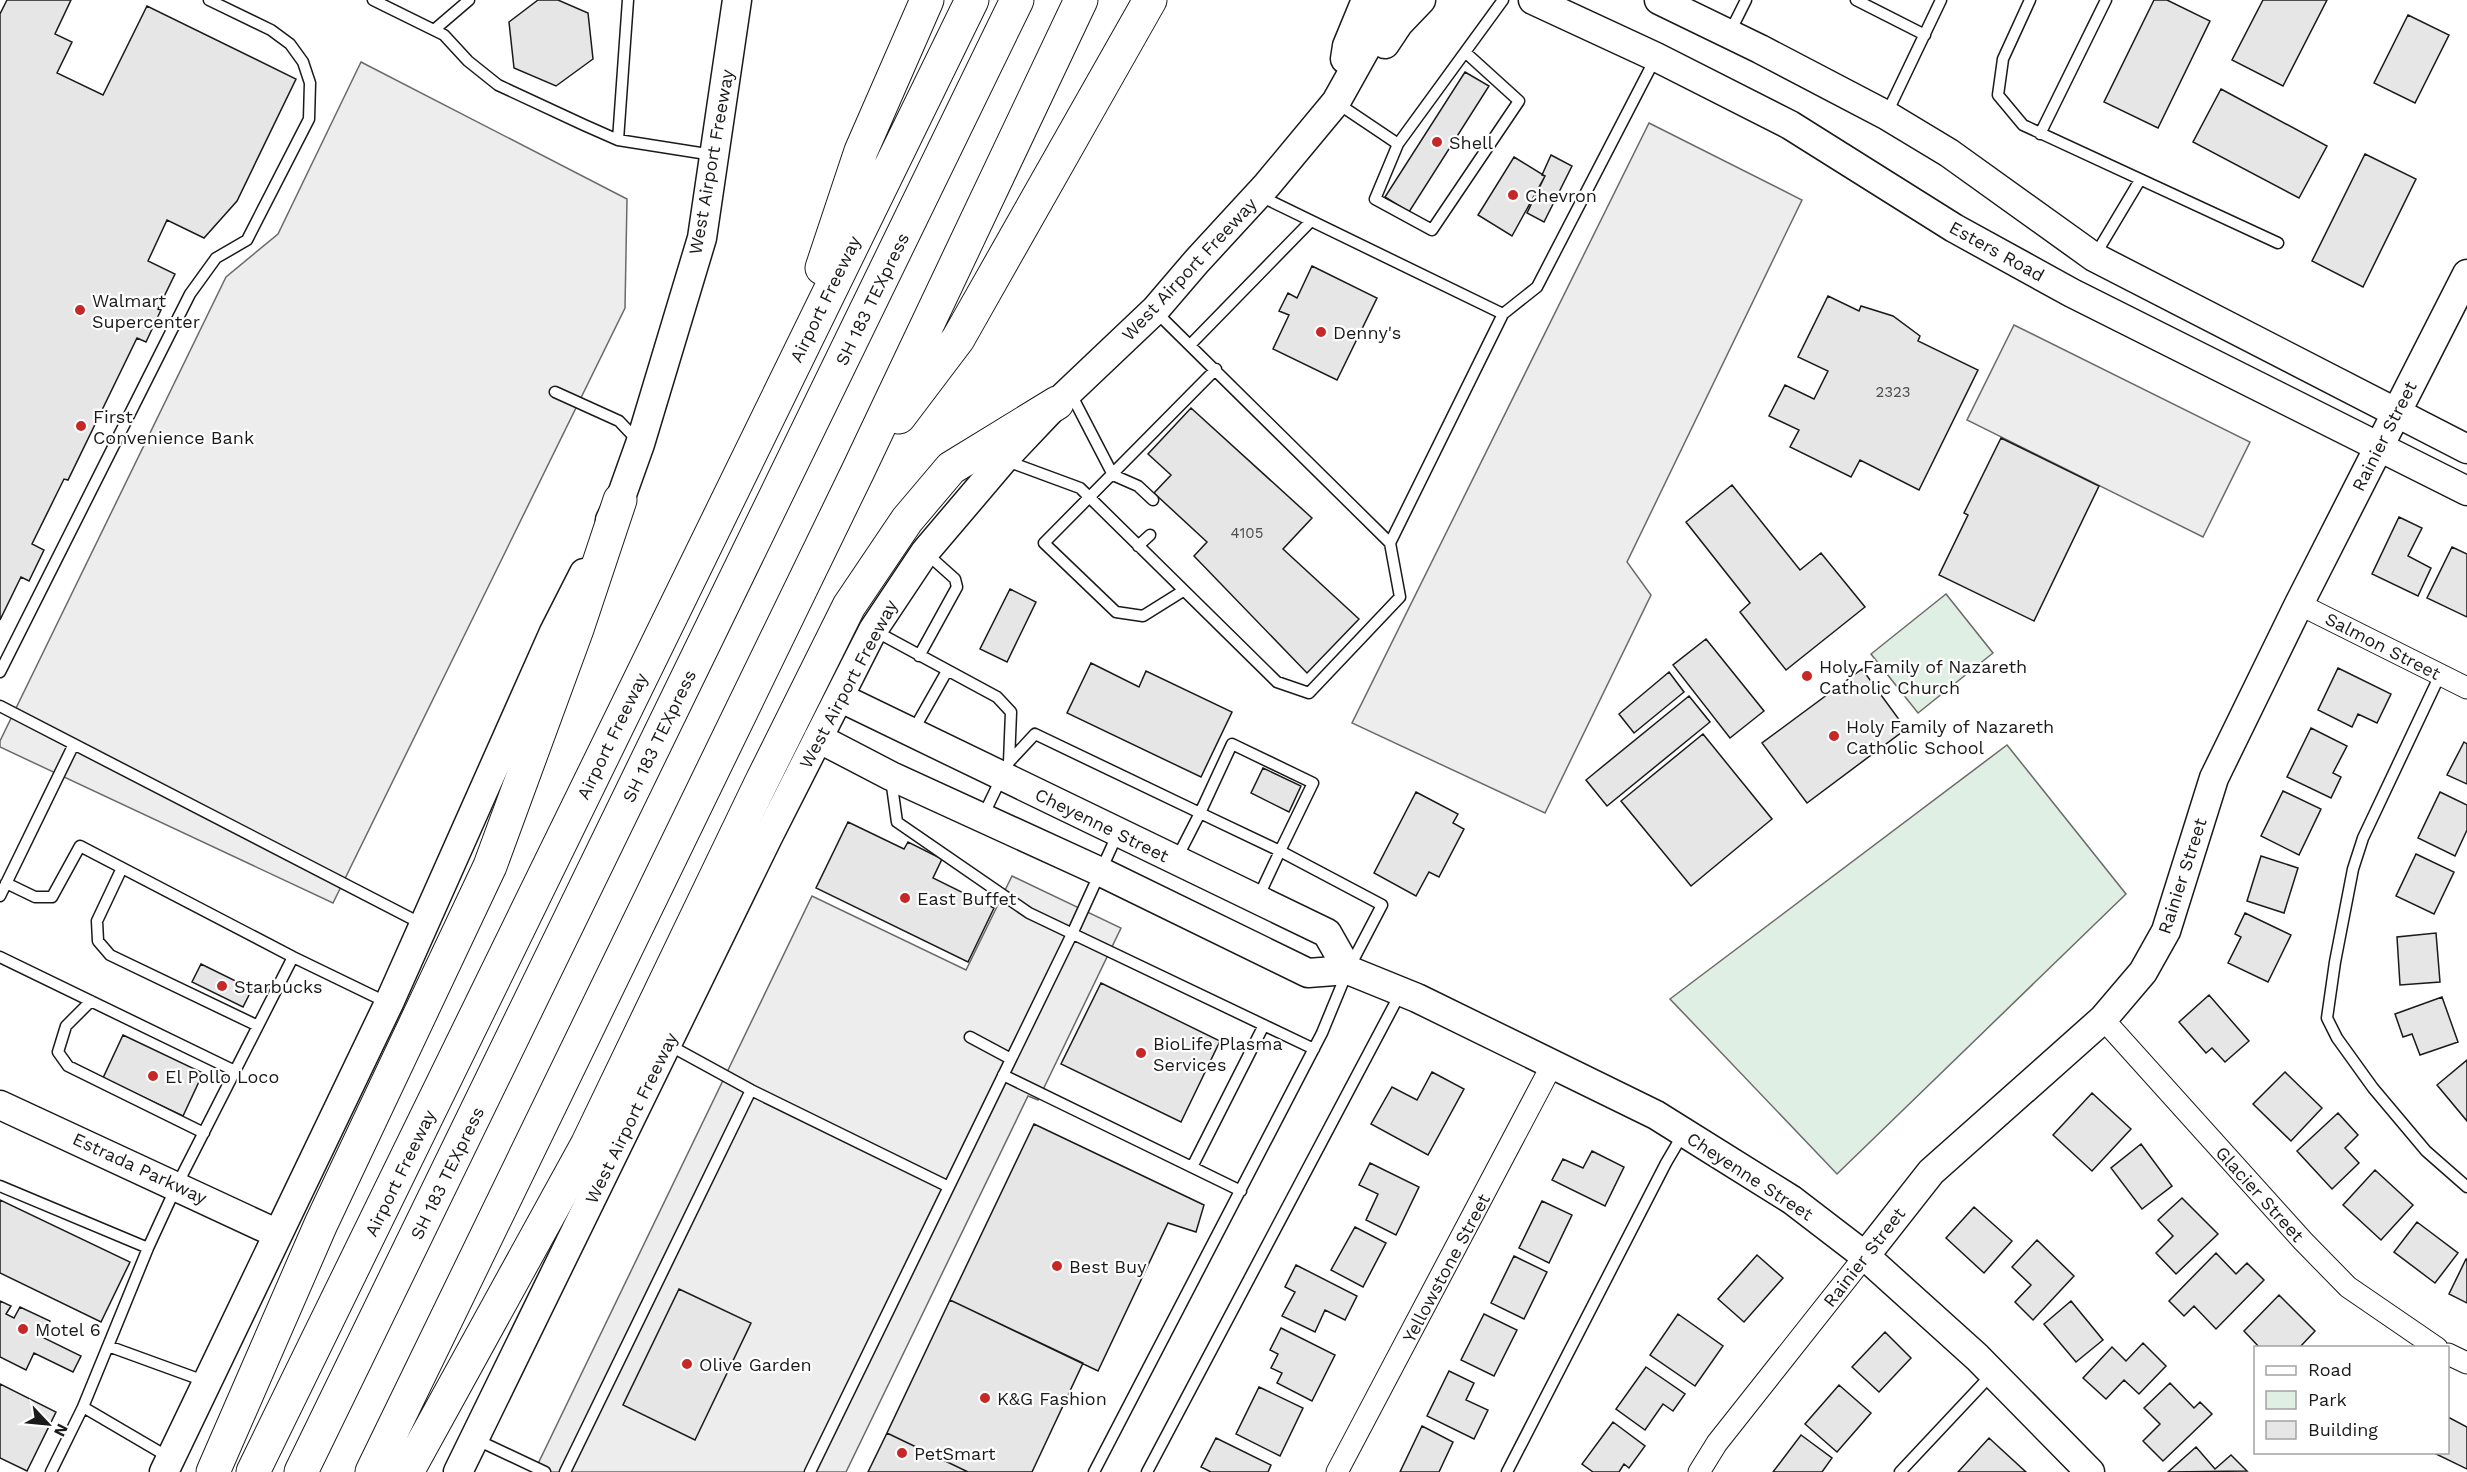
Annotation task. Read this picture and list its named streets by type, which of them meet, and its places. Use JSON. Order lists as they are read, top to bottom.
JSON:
{
  "streets": {
    "highway": ["Airport Freeway", "SH 183 TEXpress"],
    "main road": [
      "West Airport Freeway",
      "Esters Road",
      "Rainier Street",
      "Cheyenne Street",
      "Estrada Parkway"
    ],
    "street": ["Salmon Street", "Glacier Street", "Yellowstone Street"]
  },
  "crossings": [
    ["West Airport Freeway", "Cheyenne Street"],
    ["West Airport Freeway", "Estrada Parkway"],
    ["Esters Road", "Rainier Street"],
    ["Rainier Street", "Salmon Street"],
    ["Rainier Street", "Cheyenne Street"],
    ["Rainier Street", "Glacier Street"],
    ["Cheyenne Street", "Yellowstone Street"]
  ],
  "places": [
    "Shell",
    "Chevron",
    "Walmart Supercenter",
    "Denny's",
    "First Convenience Bank",
    "Holy Family of Nazareth Catholic Church",
    "Holy Family of Nazareth Catholic School",
    "East Buffet",
    "Starbucks",
    "BioLife Plasma Services",
    "El Pollo Loco",
    "Best Buy",
    "Motel 6",
    "Olive Garden",
    "K&G Fashion",
    "PetSmart"
  ],
  "house_numbers": ["2323", "4105"],
  "legend": ["Road", "Park", "Building"],
  "north": "bottom right"
}
